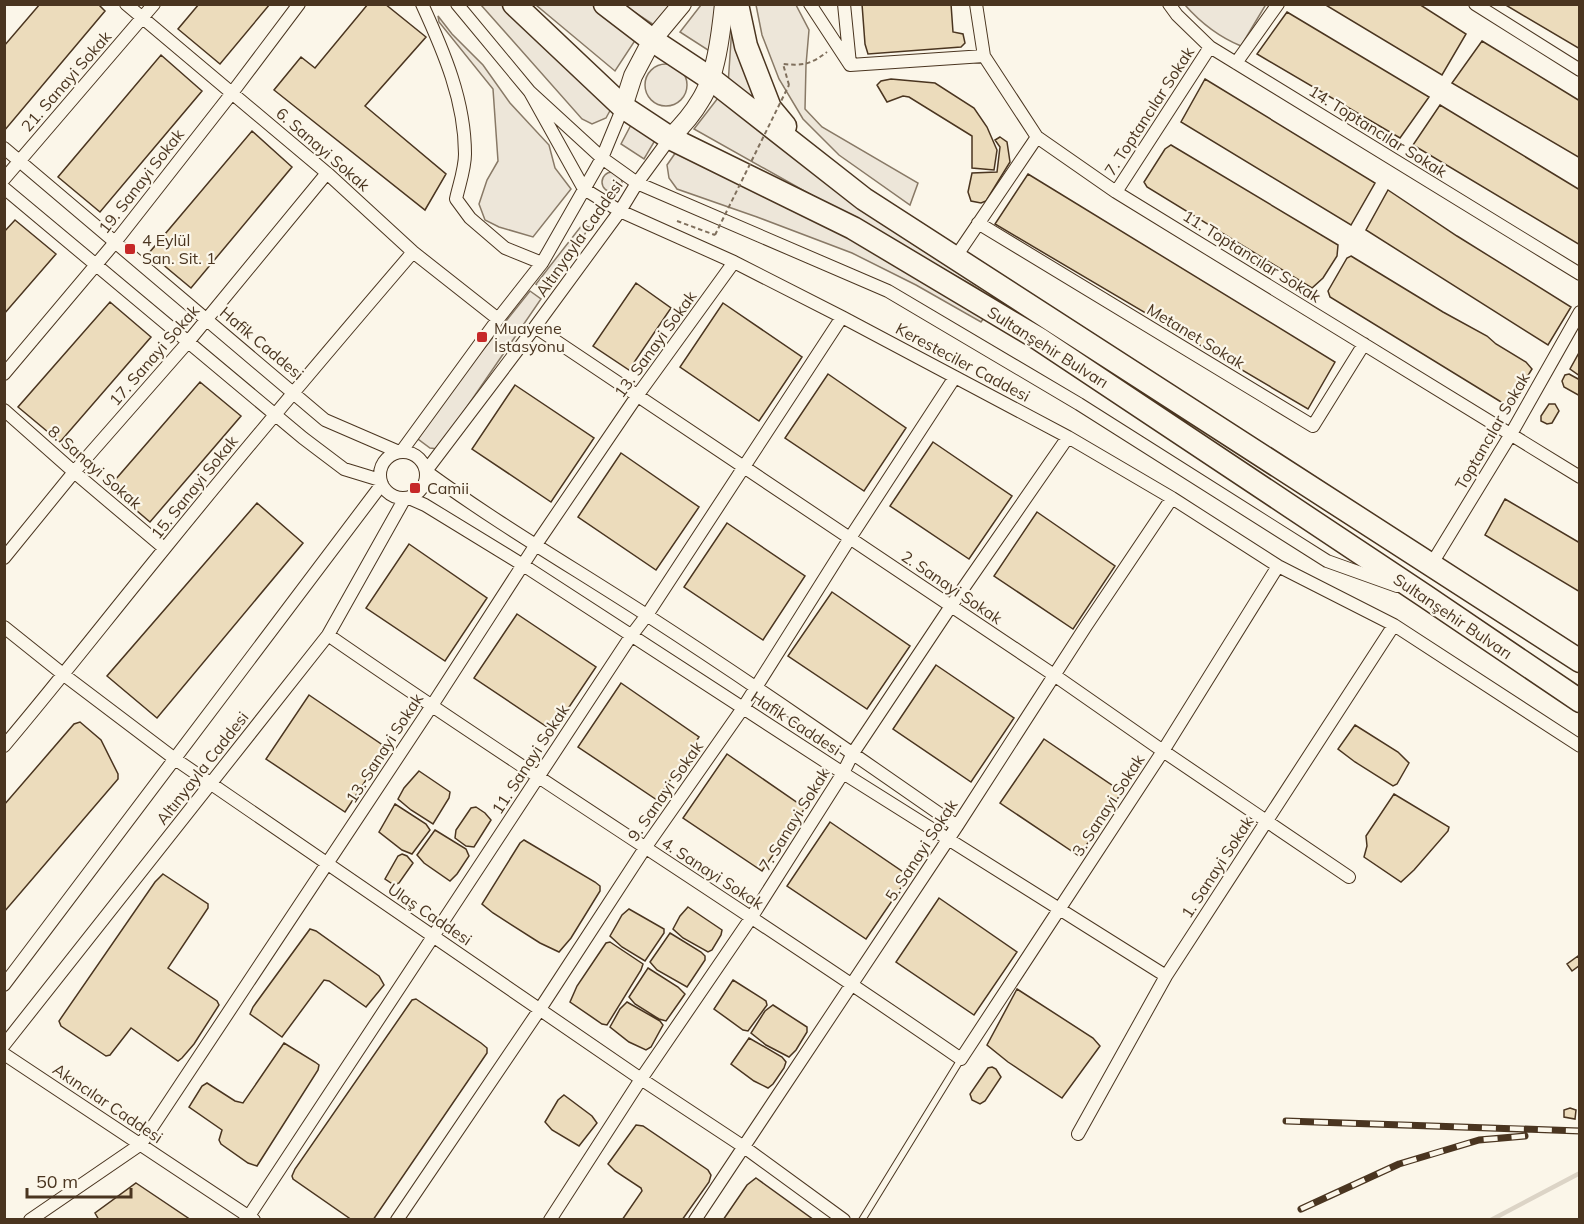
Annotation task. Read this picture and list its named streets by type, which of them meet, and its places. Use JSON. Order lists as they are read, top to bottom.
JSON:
{
  "streets": {
    "highway": ["Sultanşehir Bulvarı"],
    "street": [
      "21. Sanayi Sokak",
      "7. Toptancılar Sokak",
      "14. Toptancılar Sokak",
      "6. Sanayi Sokak",
      "19. Sanayi Sokak",
      "Altınyayla Caddesi",
      "11. Toptancılar Sokak",
      "Metanet Sokak",
      "Hafik Caddesi",
      "13. Sanayi Sokak",
      "17. Sanayi Sokak",
      "Keresteciler Caddesi",
      "Toptancılar Sokak",
      "8. Sanayi Sokak",
      "15. Sanayi Sokak",
      "2. Sanayi Sokak",
      "11. Sanayi Sokak",
      "9. Sanayi Sokak",
      "3. Sanayi Sokak",
      "7. Sanayi Sokak",
      "5. Sanayi Sokak",
      "1. Sanayi Sokak",
      "4. Sanayi Sokak",
      "Ulaş Caddesi",
      "Akıncılar Caddesi"
    ]
  },
  "crossings": [
    ["21. Sanayi Sokak", "6. Sanayi Sokak"],
    ["21. Sanayi Sokak", "Hafik Caddesi"],
    ["7. Toptancılar Sokak", "14. Toptancılar Sokak"],
    ["7. Toptancılar Sokak", "11. Toptancılar Sokak"],
    ["6. Sanayi Sokak", "19. Sanayi Sokak"],
    ["6. Sanayi Sokak", "Altınyayla Caddesi"],
    ["6. Sanayi Sokak", "17. Sanayi Sokak"],
    ["6. Sanayi Sokak", "15. Sanayi Sokak"],
    ["19. Sanayi Sokak", "Hafik Caddesi"],
    ["Altınyayla Caddesi", "Hafik Caddesi"],
    ["Altınyayla Caddesi", "Sultanşehir Bulvarı"],
    ["Altınyayla Caddesi", "Keresteciler Caddesi"],
    ["Altınyayla Caddesi", "2. Sanayi Sokak"],
    ["Altınyayla Caddesi", "4. Sanayi Sokak"],
    ["Altınyayla Caddesi", "Ulaş Caddesi"],
    ["11. Toptancılar Sokak", "Metanet Sokak"],
    ["11. Toptancılar Sokak", "Toptancılar Sokak"],
    ["Hafik Caddesi", "13. Sanayi Sokak"],
    ["Hafik Caddesi", "17. Sanayi Sokak"],
    ["Hafik Caddesi", "15. Sanayi Sokak"],
    ["Hafik Caddesi", "11. Sanayi Sokak"],
    ["Hafik Caddesi", "9. Sanayi Sokak"],
    ["Hafik Caddesi", "3. Sanayi Sokak"],
    ["Hafik Caddesi", "7. Sanayi Sokak"],
    ["Hafik Caddesi", "5. Sanayi Sokak"],
    ["Hafik Caddesi", "1. Sanayi Sokak"],
    ["13. Sanayi Sokak", "Keresteciler Caddesi"],
    ["13. Sanayi Sokak", "2. Sanayi Sokak"],
    ["13. Sanayi Sokak", "4. Sanayi Sokak"],
    ["13. Sanayi Sokak", "Ulaş Caddesi"],
    ["13. Sanayi Sokak", "Akıncılar Caddesi"],
    ["Sultanşehir Bulvarı", "Toptancılar Sokak"],
    ["17. Sanayi Sokak", "8. Sanayi Sokak"],
    ["Keresteciler Caddesi", "11. Sanayi Sokak"],
    ["Keresteciler Caddesi", "9. Sanayi Sokak"],
    ["Keresteciler Caddesi", "3. Sanayi Sokak"],
    ["Keresteciler Caddesi", "7. Sanayi Sokak"],
    ["Keresteciler Caddesi", "5. Sanayi Sokak"],
    ["Keresteciler Caddesi", "1. Sanayi Sokak"],
    ["8. Sanayi Sokak", "15. Sanayi Sokak"],
    ["15. Sanayi Sokak", "Ulaş Caddesi"],
    ["2. Sanayi Sokak", "11. Sanayi Sokak"],
    ["2. Sanayi Sokak", "9. Sanayi Sokak"],
    ["2. Sanayi Sokak", "3. Sanayi Sokak"],
    ["2. Sanayi Sokak", "7. Sanayi Sokak"],
    ["2. Sanayi Sokak", "5. Sanayi Sokak"],
    ["2. Sanayi Sokak", "1. Sanayi Sokak"],
    ["11. Sanayi Sokak", "4. Sanayi Sokak"],
    ["11. Sanayi Sokak", "Ulaş Caddesi"],
    ["11. Sanayi Sokak", "Akıncılar Caddesi"],
    ["9. Sanayi Sokak", "4. Sanayi Sokak"],
    ["9. Sanayi Sokak", "Ulaş Caddesi"],
    ["3. Sanayi Sokak", "4. Sanayi Sokak"],
    ["7. Sanayi Sokak", "4. Sanayi Sokak"],
    ["7. Sanayi Sokak", "Ulaş Caddesi"],
    ["5. Sanayi Sokak", "4. Sanayi Sokak"],
    ["5. Sanayi Sokak", "Ulaş Caddesi"]
  ],
  "places": {
    "transit": ["4 Eylül San. Sit. 1", "Muayene İstasyonu", "Camii"]
  },
  "scale_bar": "50 m"
}
